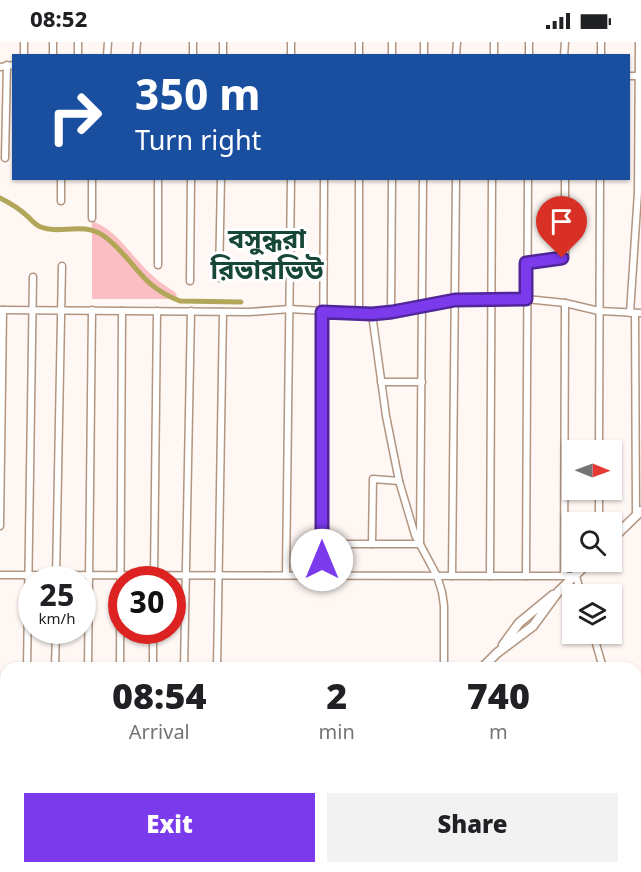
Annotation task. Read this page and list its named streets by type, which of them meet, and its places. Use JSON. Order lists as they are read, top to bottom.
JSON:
{
  "districts": ["বসুন্ধরা রিভারভিউ"],
  "north": "right",
  "page": {
    "status": "08:52",
    "turn": ["350 m", "Turn right"],
    "speed": "25 km/h",
    "limit": "30",
    "eta": [
      "08:54",
      "Arrival",
      "2",
      "min",
      "740",
      "m"
    ],
    "buttons": ["Exit", "Share"]
  }
}
